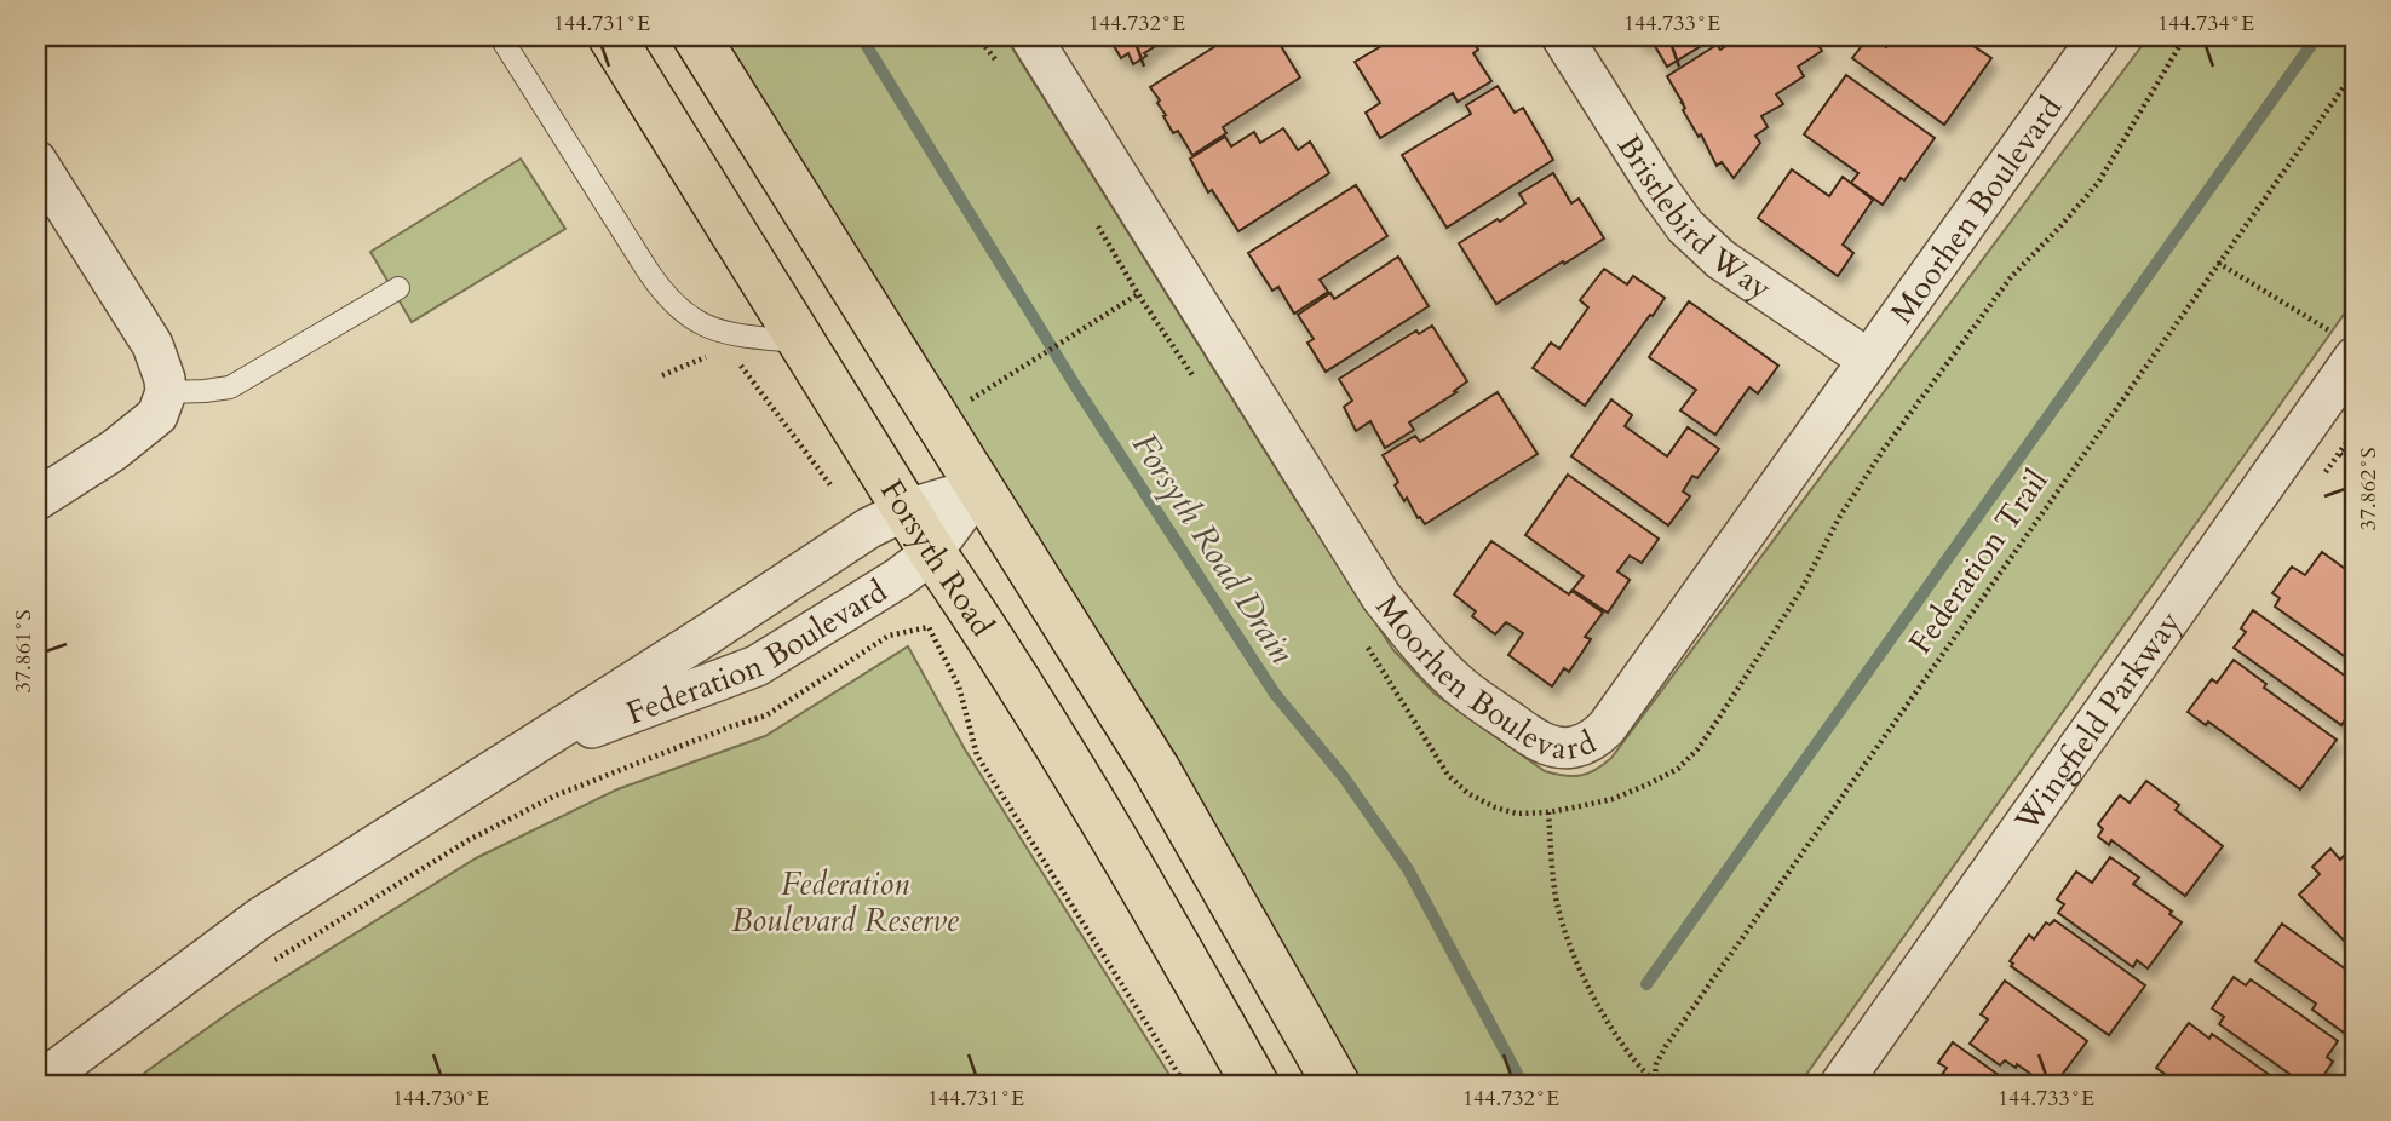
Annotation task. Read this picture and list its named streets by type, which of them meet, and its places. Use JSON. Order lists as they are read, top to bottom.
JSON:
{
  "streets": {
    "highway": ["Forsyth Road"],
    "street": [
      "Moorhen Boulevard",
      "Bristlebird Way",
      "Federation Boulevard",
      "Wingfield Parkway"
    ],
    "path": ["Federation Trail"]
  },
  "crossings": [
    ["Moorhen Boulevard", "Bristlebird Way"],
    ["Forsyth Road", "Federation Boulevard"]
  ],
  "water": ["Forsyth Road Drain"],
  "parks": ["Federation Boulevard Reserve"],
  "coordinates": [
    "144.731°E",
    "144.732°E",
    "144.733°E",
    "144.734°E",
    "37.862°S",
    "37.861°S",
    "144.730°E"
  ]
}
